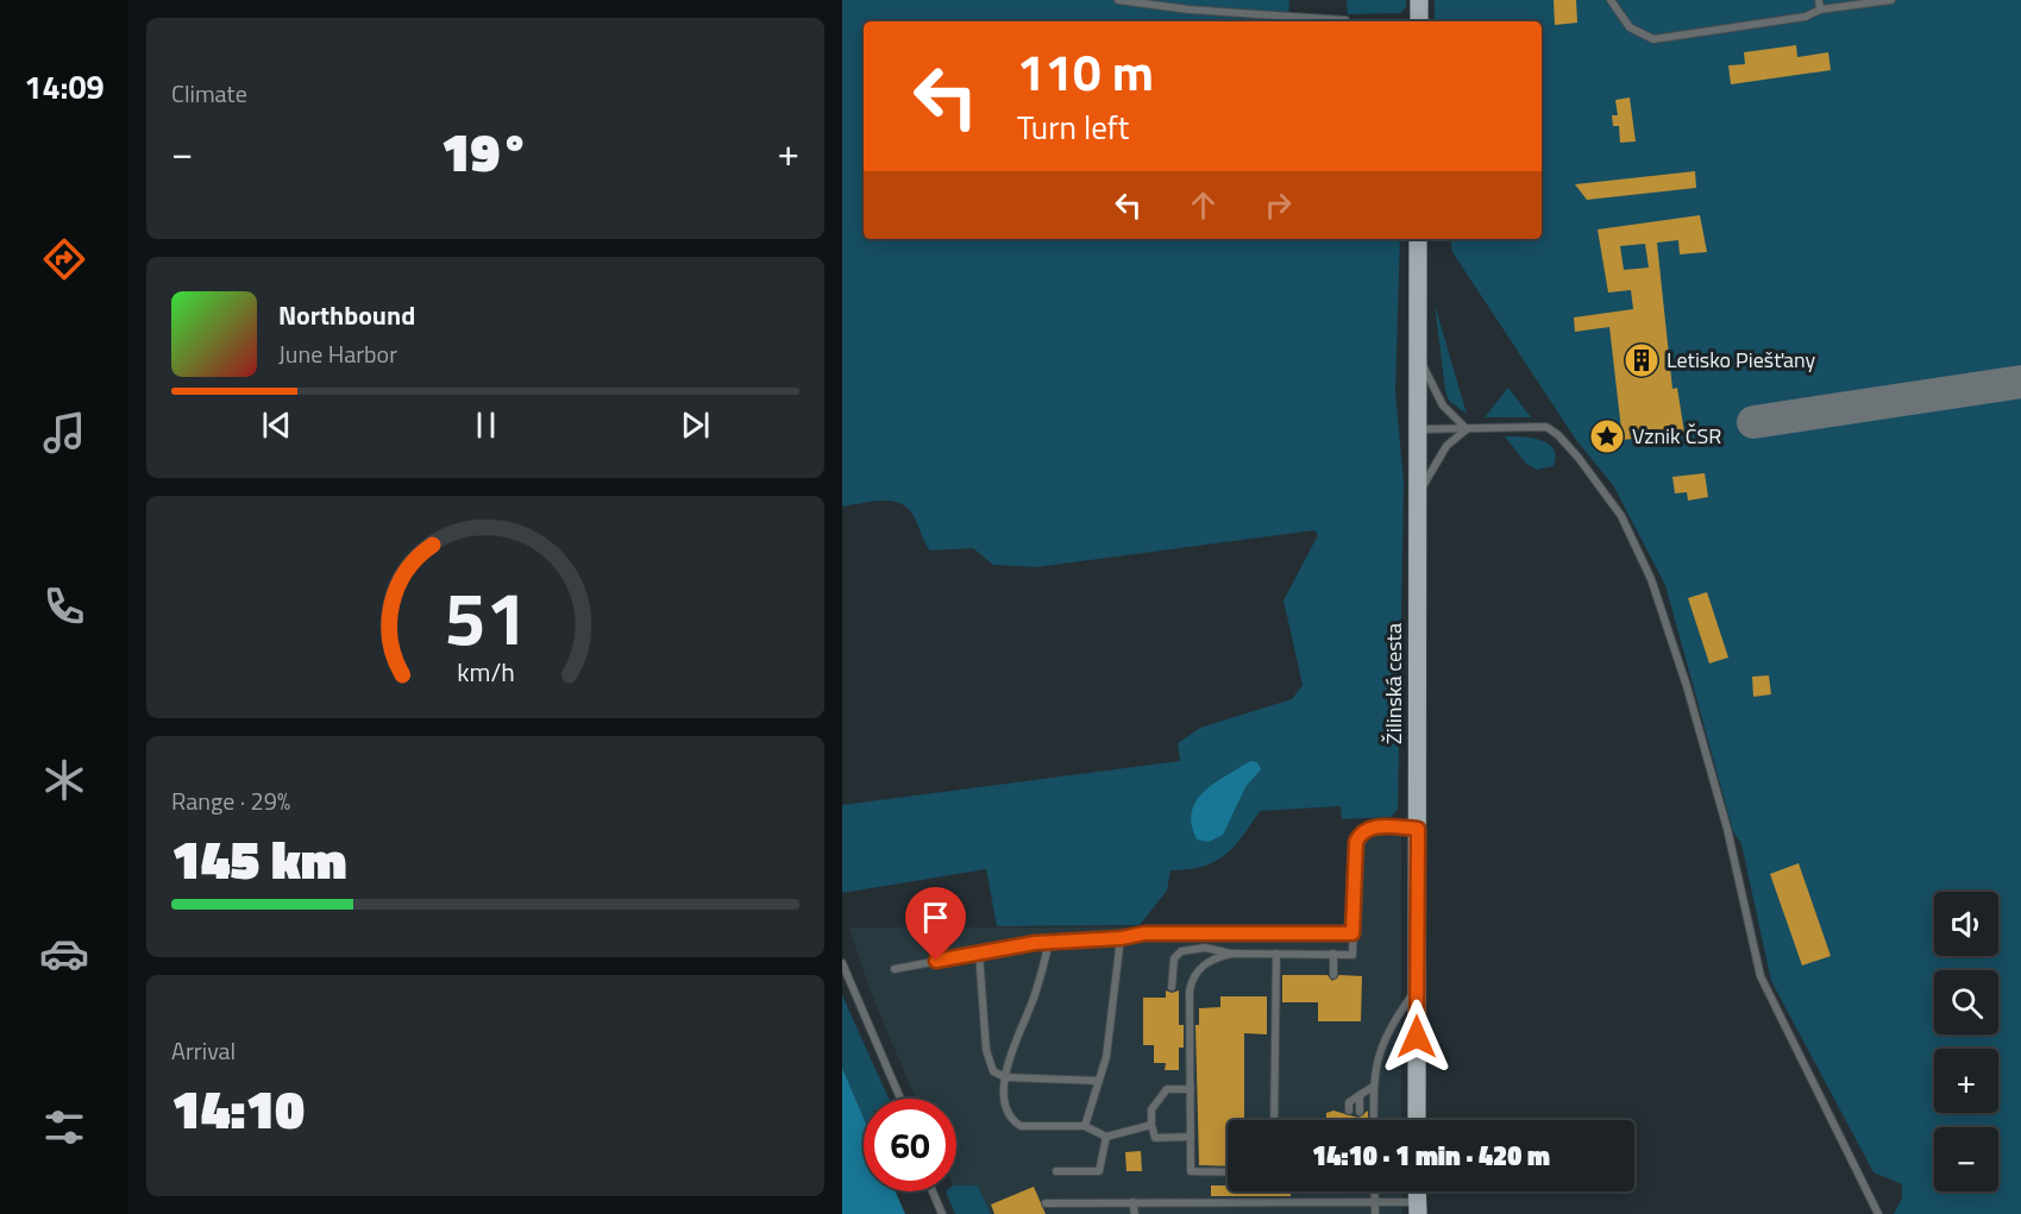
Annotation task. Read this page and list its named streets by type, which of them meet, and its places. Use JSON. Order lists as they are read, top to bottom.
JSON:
{
  "streets": {
    "main road": ["Žilinská cesta"]
  },
  "places": {
    "building": ["Letisko Piešťany"],
    "place": ["Vznik ČSR"]
  },
  "page": {
    "tabs": "14:09",
    "tile": [
      "Climate",
      ["Range · 29%", "145 km"],
      ["Arrival", "14:10"]
    ],
    "turn": ["110 m", "Turn left"],
    "heat": ["−", "19°", "+"],
    "song": ["Northbound", "June Harbor"],
    "map_buttons": ["+", "−"],
    "limit": "60",
    "trip": "14:10 · 1 min · 420 m",
    "gauge": ["51", "km/h"]
  }
}
